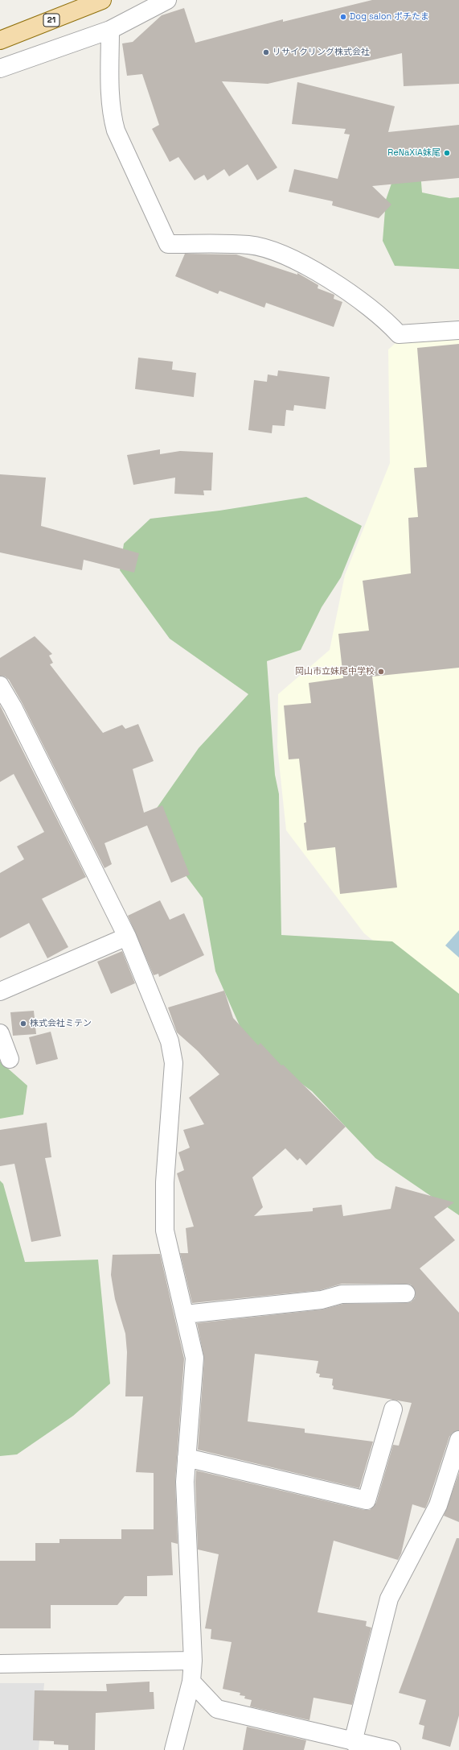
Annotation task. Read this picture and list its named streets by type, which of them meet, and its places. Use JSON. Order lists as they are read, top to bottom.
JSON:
{
  "streets": {
    "main road": ["21"]
  },
  "places": [
    "Dog salon ポチたま",
    "リサイクリング株式会社",
    "ReNaXiA妹尾",
    "岡山市立妹尾中学校",
    "株式会社ミテン"
  ]
}
